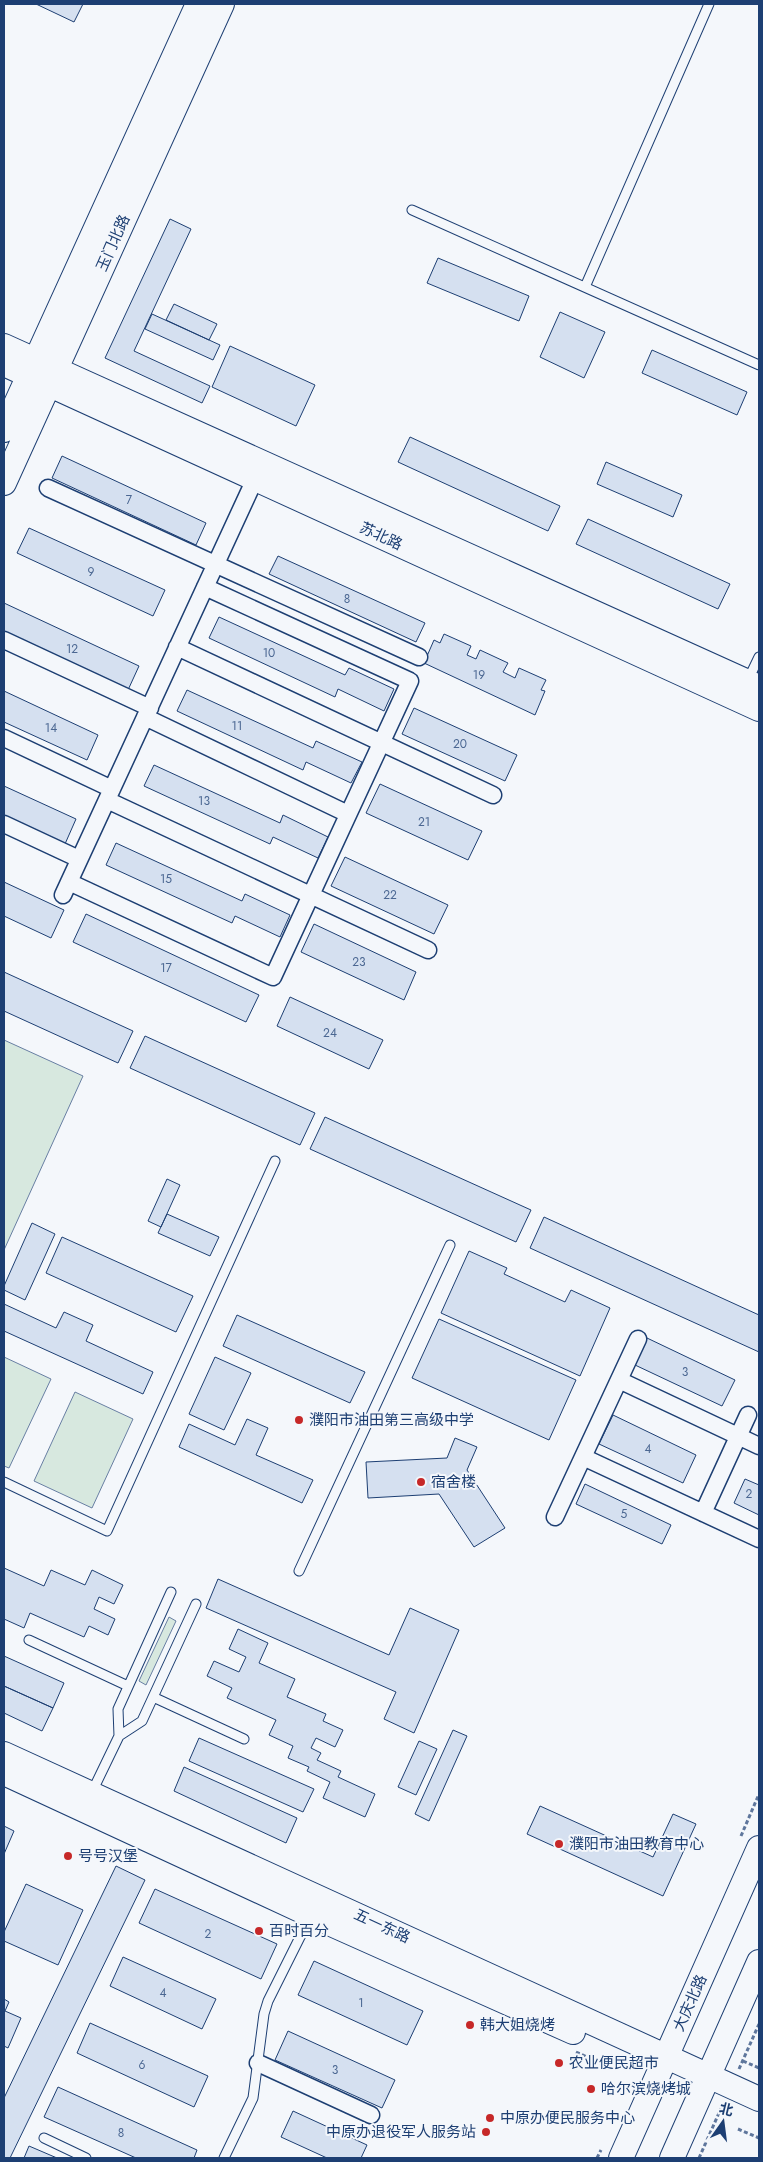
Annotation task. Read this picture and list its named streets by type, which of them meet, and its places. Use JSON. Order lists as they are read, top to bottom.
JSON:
{
  "streets": {
    "street": [
      "玉门北路",
      "苏北路",
      "五一东路",
      "大庆北路"
    ]
  },
  "crossings": [
    ["玉门北路", "苏北路"],
    ["五一东路", "大庆北路"]
  ],
  "places": [
    "濮阳市油田第三高级中学",
    "宿舍楼",
    "濮阳市油田教育中心",
    "号号汉堡",
    "百时百分",
    "韩大姐烧烤",
    "农业便民超市",
    "哈尔滨烧烤城",
    "中原办便民服务中心",
    "中原办退役军人服务站"
  ],
  "house_numbers": [
    "7",
    "9",
    "8",
    "12",
    "10",
    "19",
    "11",
    "14",
    "20",
    "13",
    "21",
    "15",
    "22",
    "23",
    "17",
    "24",
    "3",
    "4",
    "2",
    "5",
    "2",
    "4",
    "1",
    "6",
    "3",
    "8"
  ],
  "north": "top"
}
